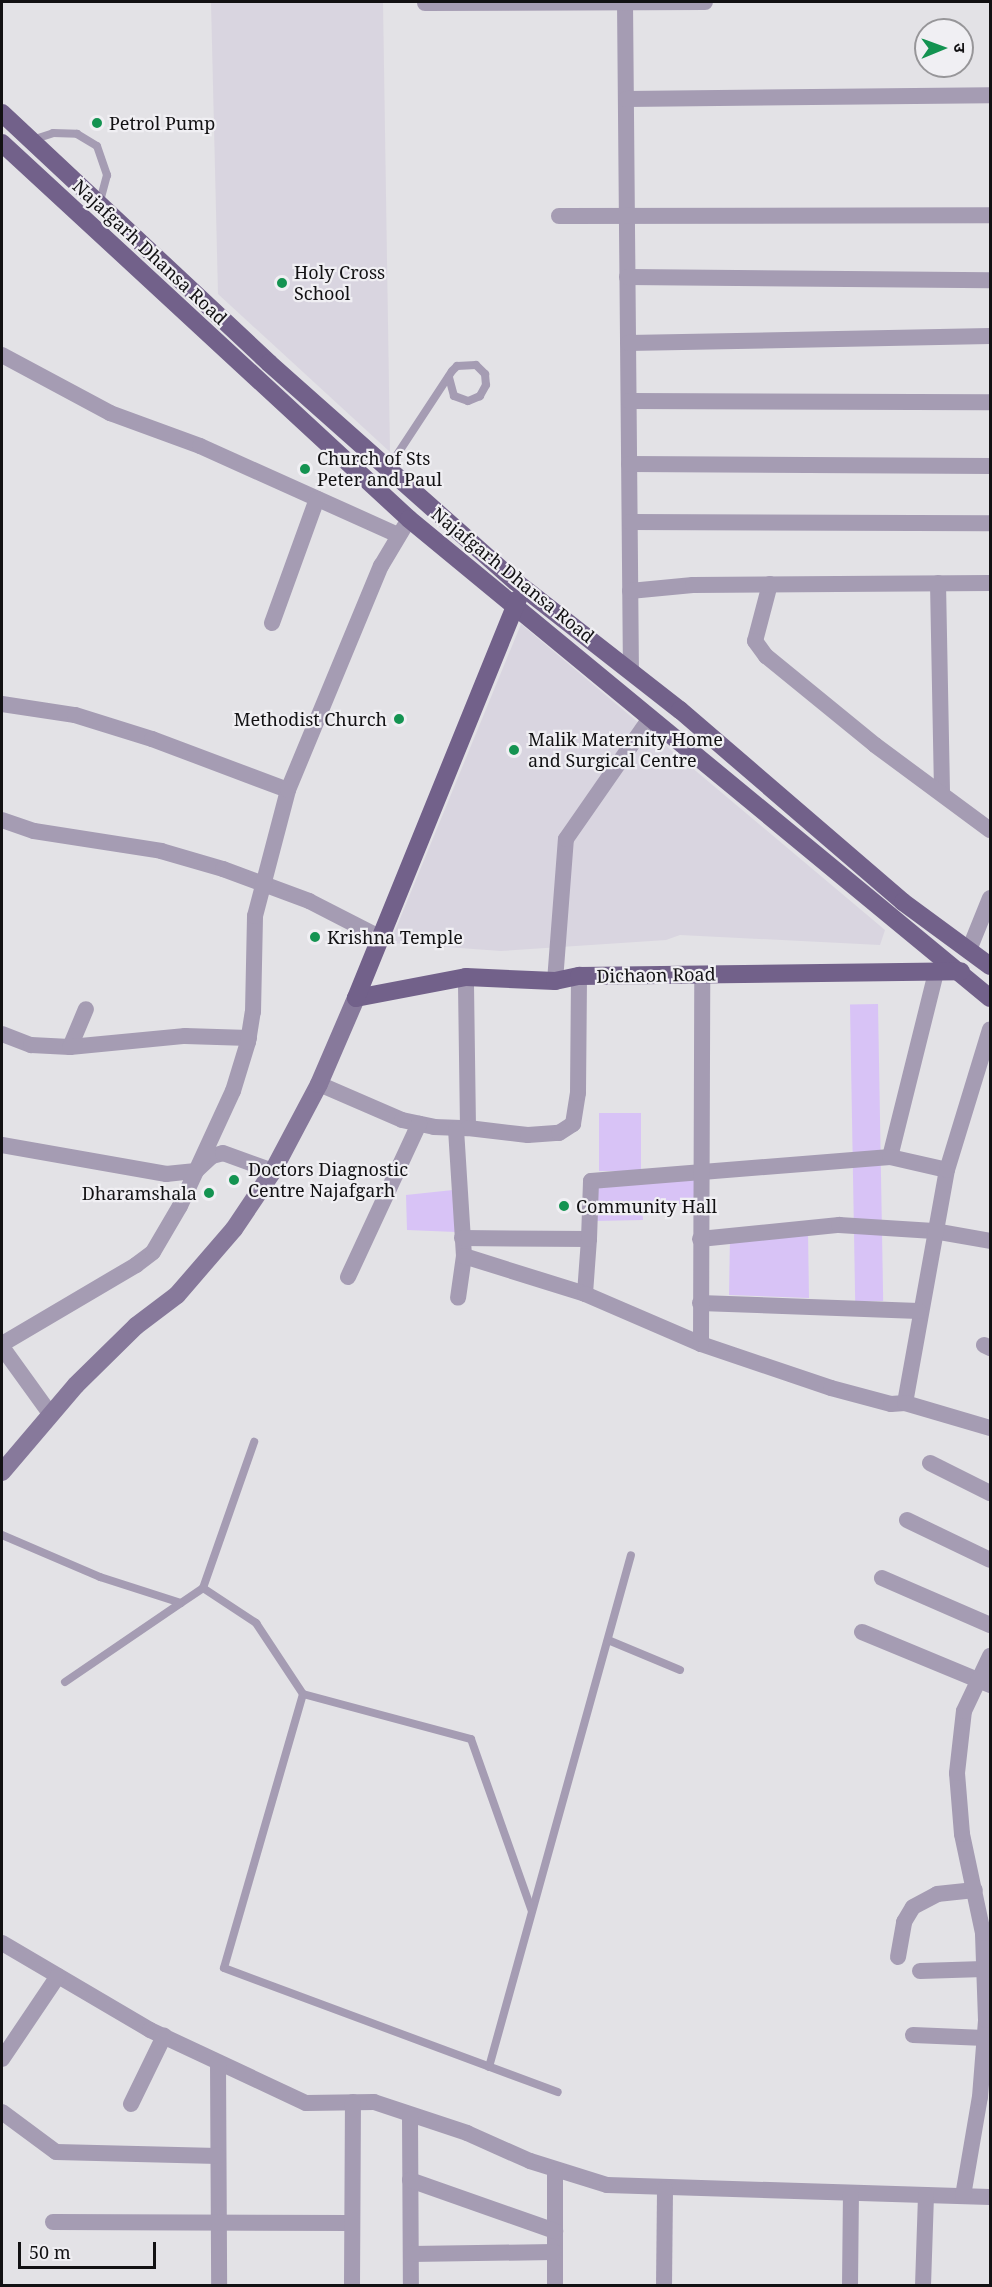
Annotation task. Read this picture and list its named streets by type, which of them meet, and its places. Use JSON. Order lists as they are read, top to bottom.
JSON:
{
  "streets": {
    "main road": ["Najafgarh Dhansa Road", "Dichaon Road"]
  },
  "crossings": [
    ["Najafgarh Dhansa Road", "Dichaon Road"]
  ],
  "places": [
    "Petrol Pump",
    "Holy Cross School",
    "Church of Sts Peter and Paul",
    "Methodist Church",
    "Malik Maternity Home and Surgical Centre",
    "Krishna Temple",
    "Doctors Diagnostic Centre Najafgarh",
    "Dharamshala",
    "Community Hall"
  ],
  "scale_bar": "50 m",
  "north": "right"
}
